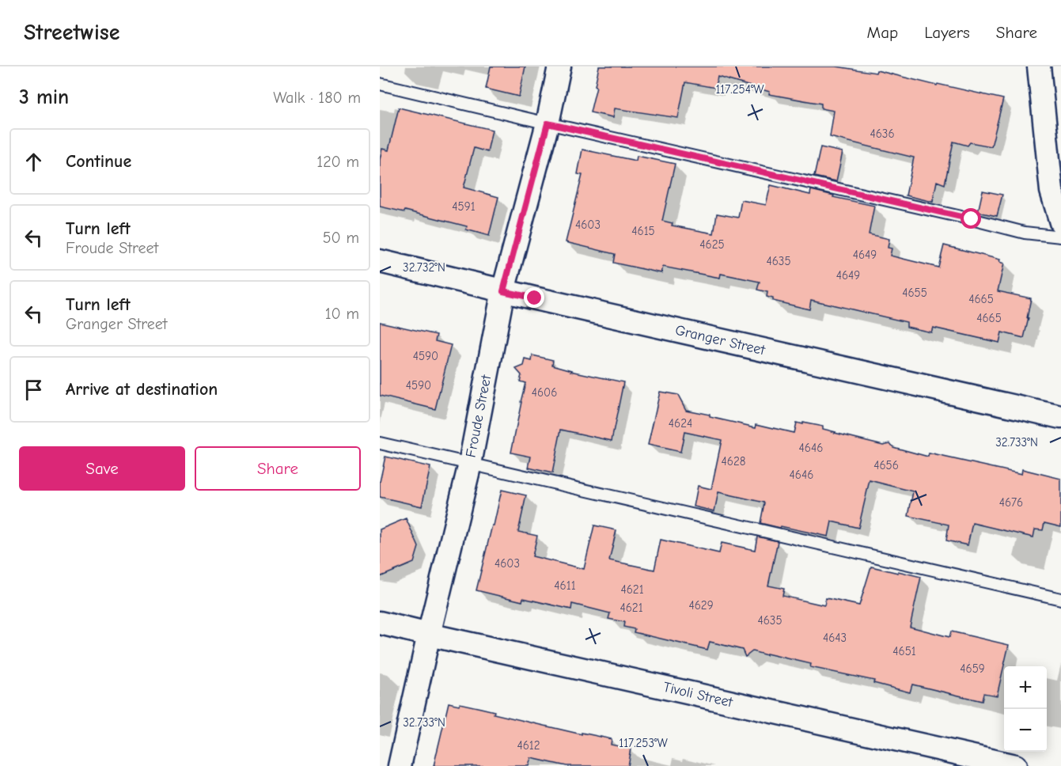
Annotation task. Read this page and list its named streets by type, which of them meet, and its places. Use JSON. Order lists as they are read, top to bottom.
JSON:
{
  "streets": {
    "street": ["Granger Street", "Froude Street", "Tivoli Street"]
  },
  "crossings": [
    ["Granger Street", "Froude Street"],
    ["Froude Street", "Tivoli Street"]
  ],
  "house_numbers": [
    "4636",
    "4591",
    "4603",
    "4615",
    "4625",
    "4649",
    "4635",
    "4649",
    "4655",
    "4665",
    "4665",
    "4590",
    "4590",
    "4606",
    "4624",
    "4646",
    "4628",
    "4656",
    "4646",
    "4676",
    "4603",
    "4611",
    "4621",
    "4629",
    "4621",
    "4635",
    "4643",
    "4651",
    "4659",
    "4612"
  ],
  "page": {
    "header": "Streetwise",
    "nav": ["Map", "Layers", "Share"],
    "heading": ["3 min", "Walk · 180 m"],
    "list": [
      ["Continue", "120 m"],
      ["Turn left", "Froude Street", "50 m"],
      ["Turn left", "Granger Street", "10 m"],
      "Arrive at destination"
    ],
    "buttons": ["Save", "Share"],
    "map_buttons": ["+", "−"]
  },
  "coordinates": [
    "117.254°W",
    "32.732°N",
    "32.733°N",
    "117.253°W"
  ]
}
